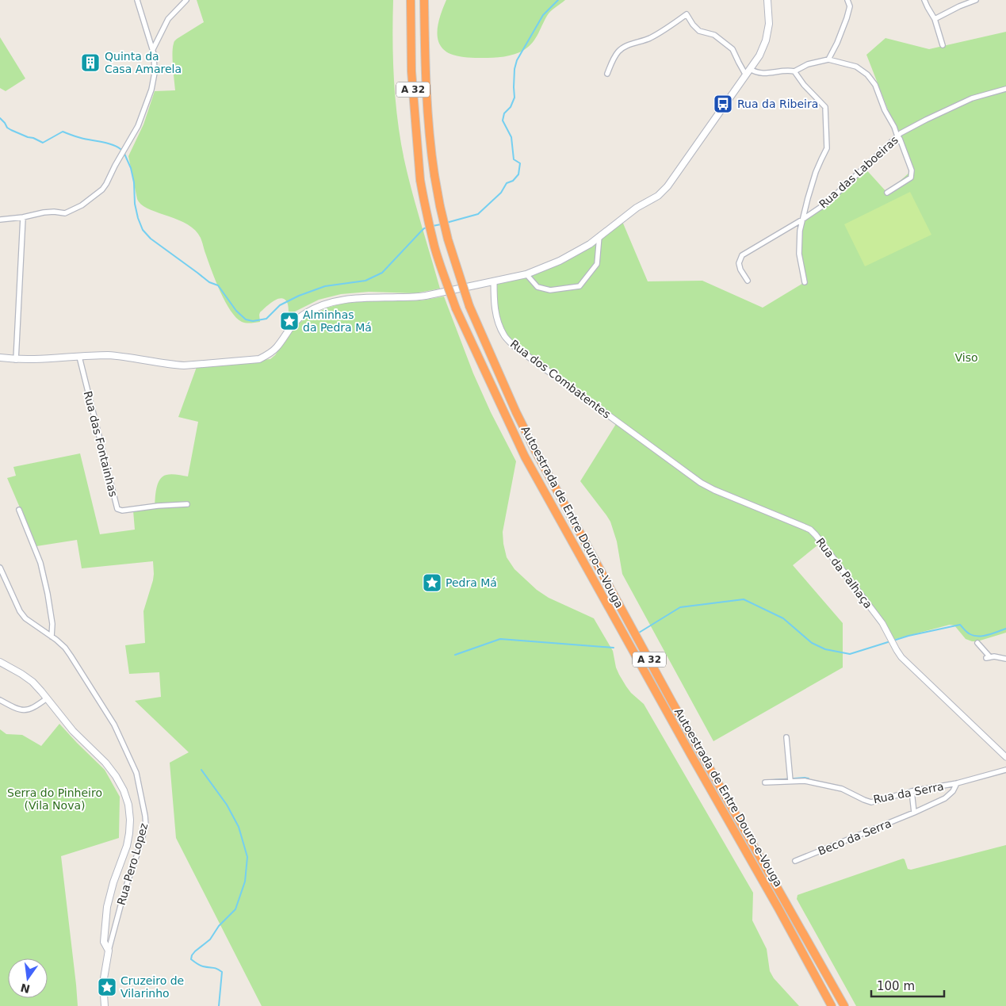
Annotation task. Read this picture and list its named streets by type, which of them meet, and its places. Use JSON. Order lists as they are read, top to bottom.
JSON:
{
  "streets": {
    "highway": ["A 32", "Autoestrada de Entre Douro-e-Vouga"],
    "street": [
      "Rua das Laboeiras",
      "Rua dos Combatentes",
      "Rua das Fontainhas",
      "Rua da Palhaça",
      "Rua da Serra",
      "Beco da Serra",
      "Rua Pero Lopez"
    ]
  },
  "crossings": [
    ["Rua dos Combatentes", "Rua da Palhaça"],
    ["Rua da Serra", "Beco da Serra"]
  ],
  "parks": ["Viso", "Serra do Pinheiro (Vila Nova)"],
  "places": {
    "building": ["Quinta da Casa Amarela"],
    "bus stop": ["Rua da Ribeira"],
    "place": ["Alminhas da Pedra Má", "Pedra Má", "Cruzeiro de Vilarinho"]
  },
  "scale_bar": "100 m",
  "north": "bottom"
}
